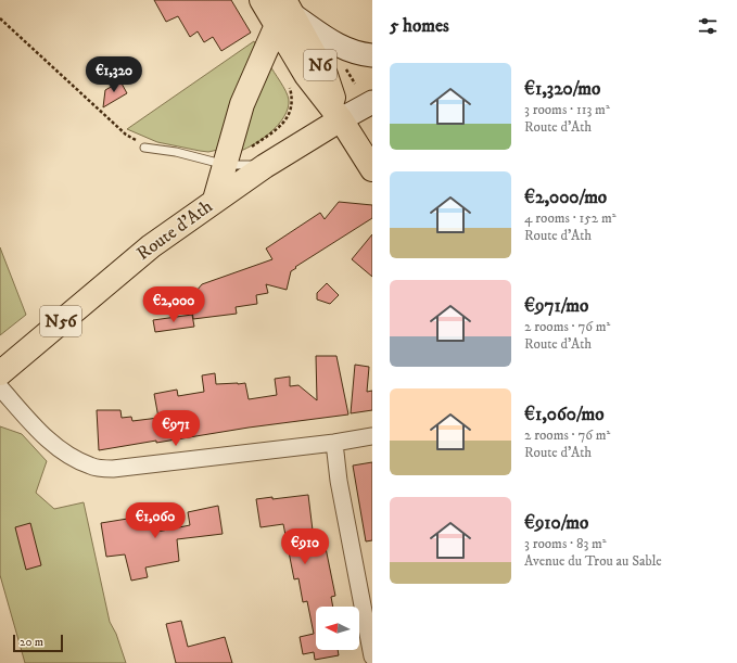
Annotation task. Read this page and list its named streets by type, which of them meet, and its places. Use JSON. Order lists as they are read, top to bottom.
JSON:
{
  "streets": {
    "main road": ["N6", "Route d'Ath", "N56"]
  },
  "crossings": [
    ["N6", "Route d'Ath"]
  ],
  "scale_bar": "20 m",
  "north": "left",
  "page": {
    "heading": "5 homes",
    "list": [
      {
        "name": "€1,320/mo",
        "note": "3 rooms · 113 m² · Route d'Ath"
      },
      {
        "name": "€2,000/mo",
        "note": "4 rooms · 152 m² · Route d'Ath"
      },
      {
        "name": "€971/mo",
        "note": "2 rooms · 76 m² · Route d'Ath"
      },
      {
        "name": "€1,060/mo",
        "note": "2 rooms · 76 m² · Route d'Ath"
      },
      {
        "name": "€910/mo",
        "note": "3 rooms · 83 m² · Avenue du Trou au Sable"
      }
    ],
    "price": [
      "€1,320",
      "€2,000",
      "€971",
      "€1,060",
      "€910"
    ],
    "scale": "20 m"
  }
}
